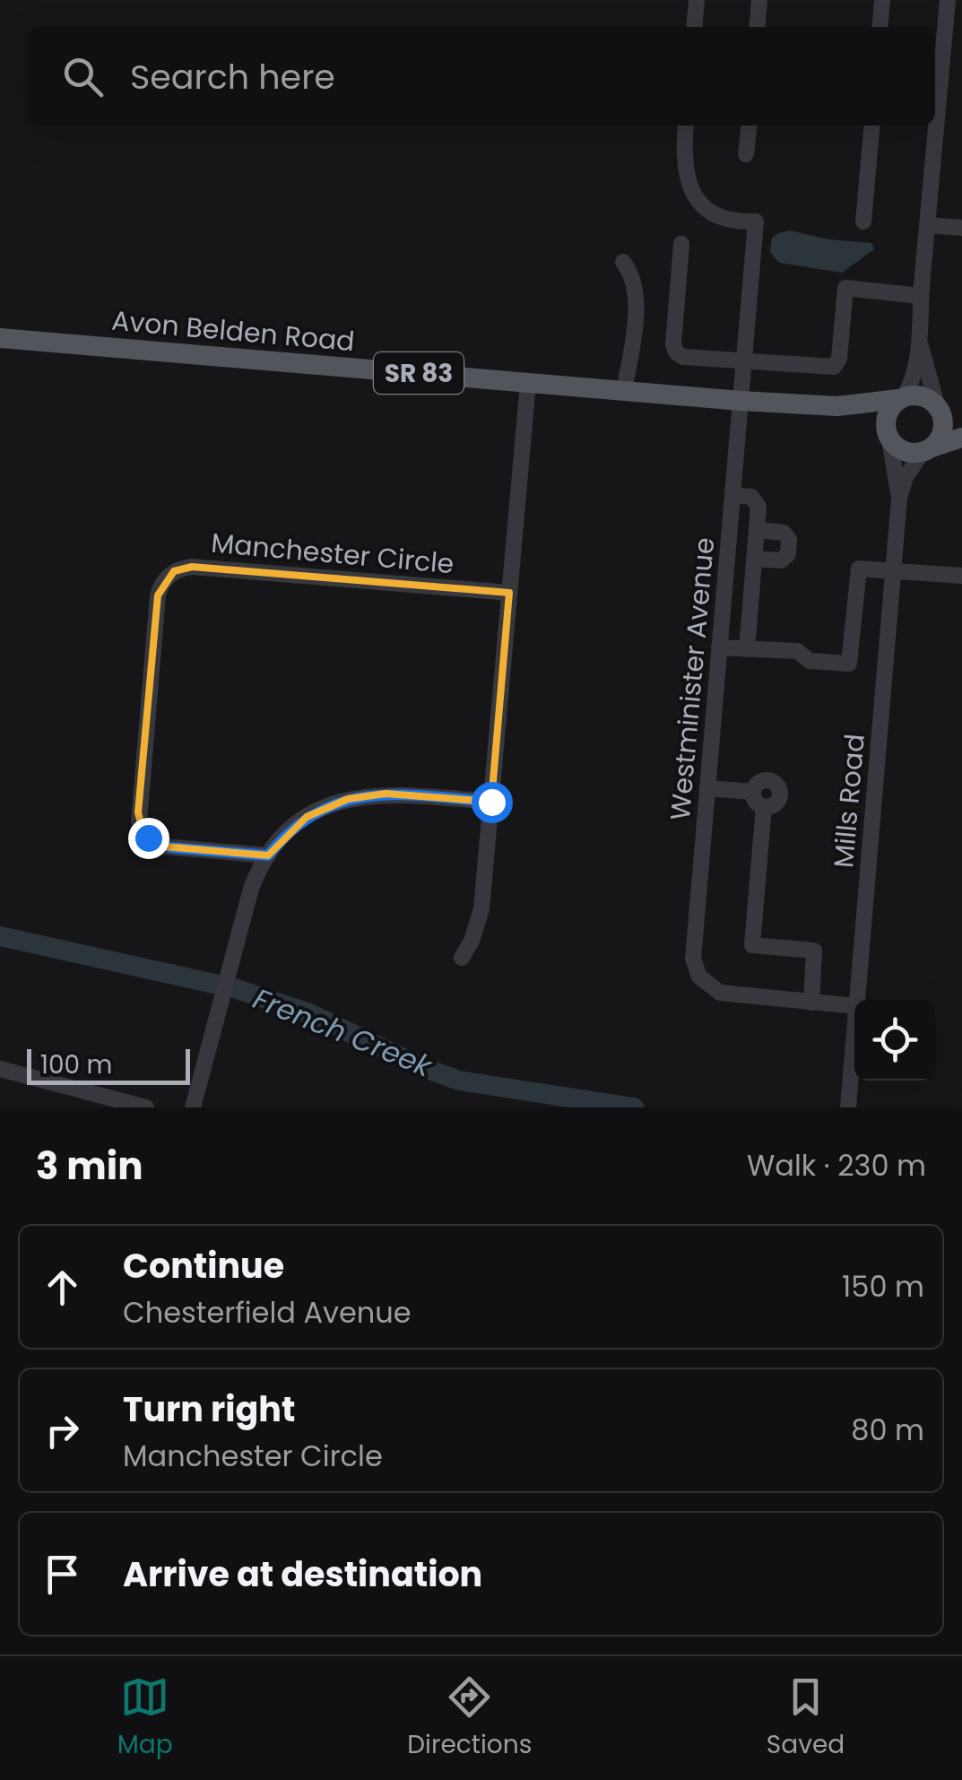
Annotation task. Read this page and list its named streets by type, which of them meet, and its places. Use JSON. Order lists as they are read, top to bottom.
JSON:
{
  "streets": {
    "main road": ["Avon Belden Road", "SR 83"],
    "street": ["Manchester Circle", "Westminister Avenue", "Mills Road"]
  },
  "crossings": [
    ["Avon Belden Road", "Westminister Avenue"],
    ["Avon Belden Road", "Mills Road"]
  ],
  "water": ["French Creek"],
  "scale_bar": "100 m",
  "page": {
    "search": "Search here",
    "scale": "100 m",
    "heading": ["3 min", "Walk · 230 m"],
    "list": [
      ["Continue", "Chesterfield Avenue", "150 m"],
      ["Turn right", "Manchester Circle", "80 m"],
      "Arrive at destination"
    ],
    "nav": ["Map", "Directions", "Saved"]
  }
}
